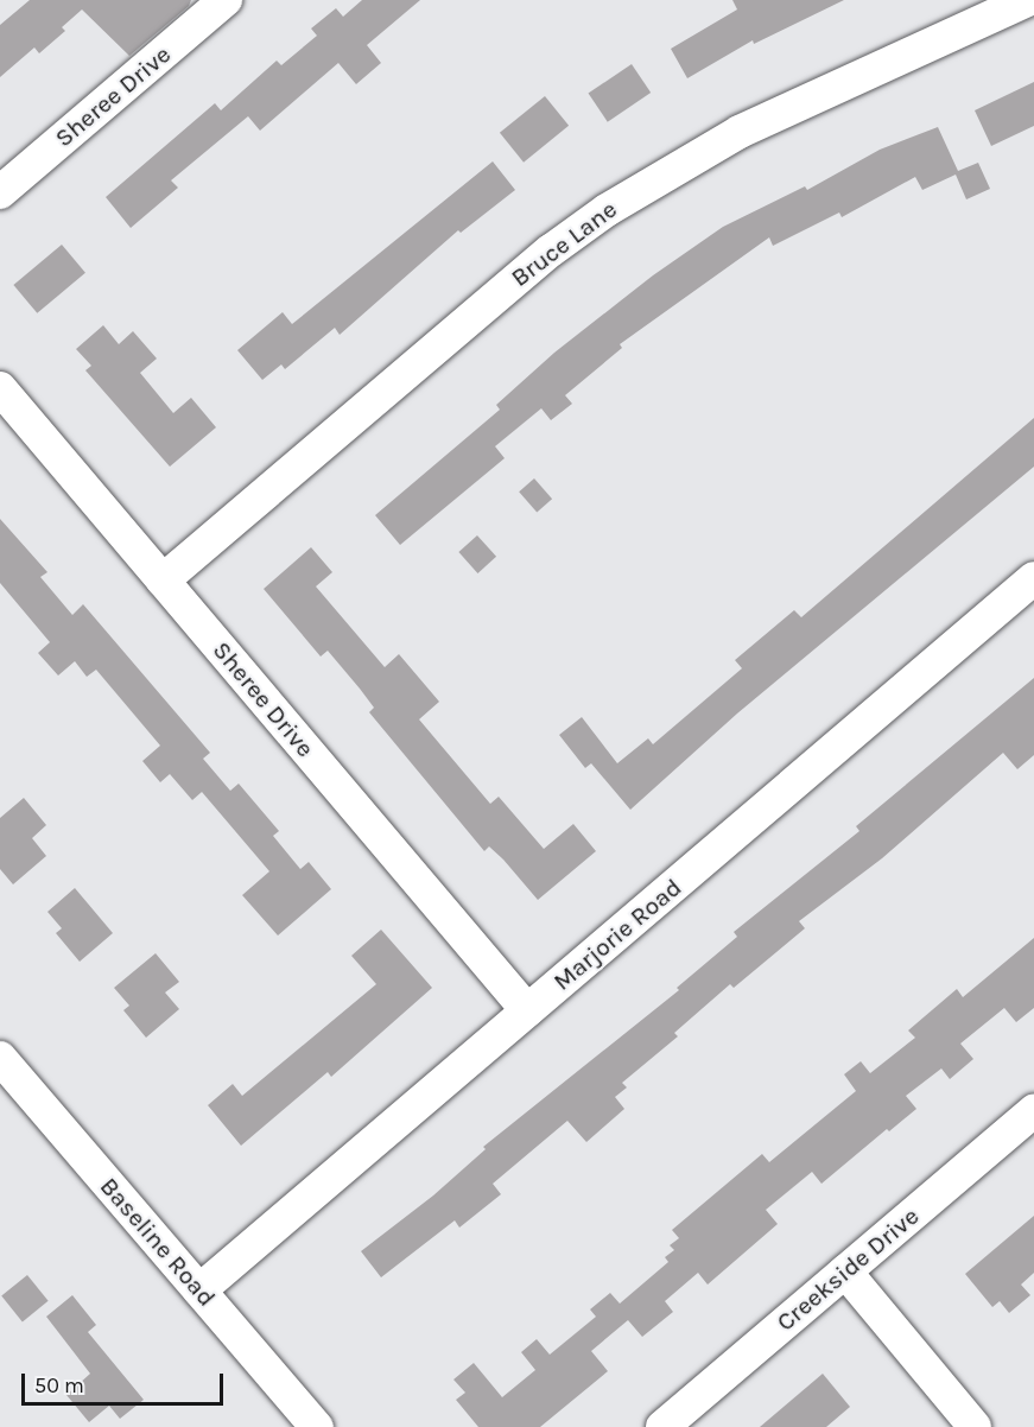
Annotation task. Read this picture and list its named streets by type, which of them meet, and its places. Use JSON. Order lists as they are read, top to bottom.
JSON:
{
  "streets": {
    "street": [
      "Sheree Drive",
      "Bruce Lane",
      "Marjorie Road",
      "Baseline Road",
      "Creekside Drive"
    ]
  },
  "crossings": [
    ["Sheree Drive", "Bruce Lane"],
    ["Sheree Drive", "Marjorie Road"],
    ["Marjorie Road", "Baseline Road"]
  ],
  "scale_bar": "50 m"
}
